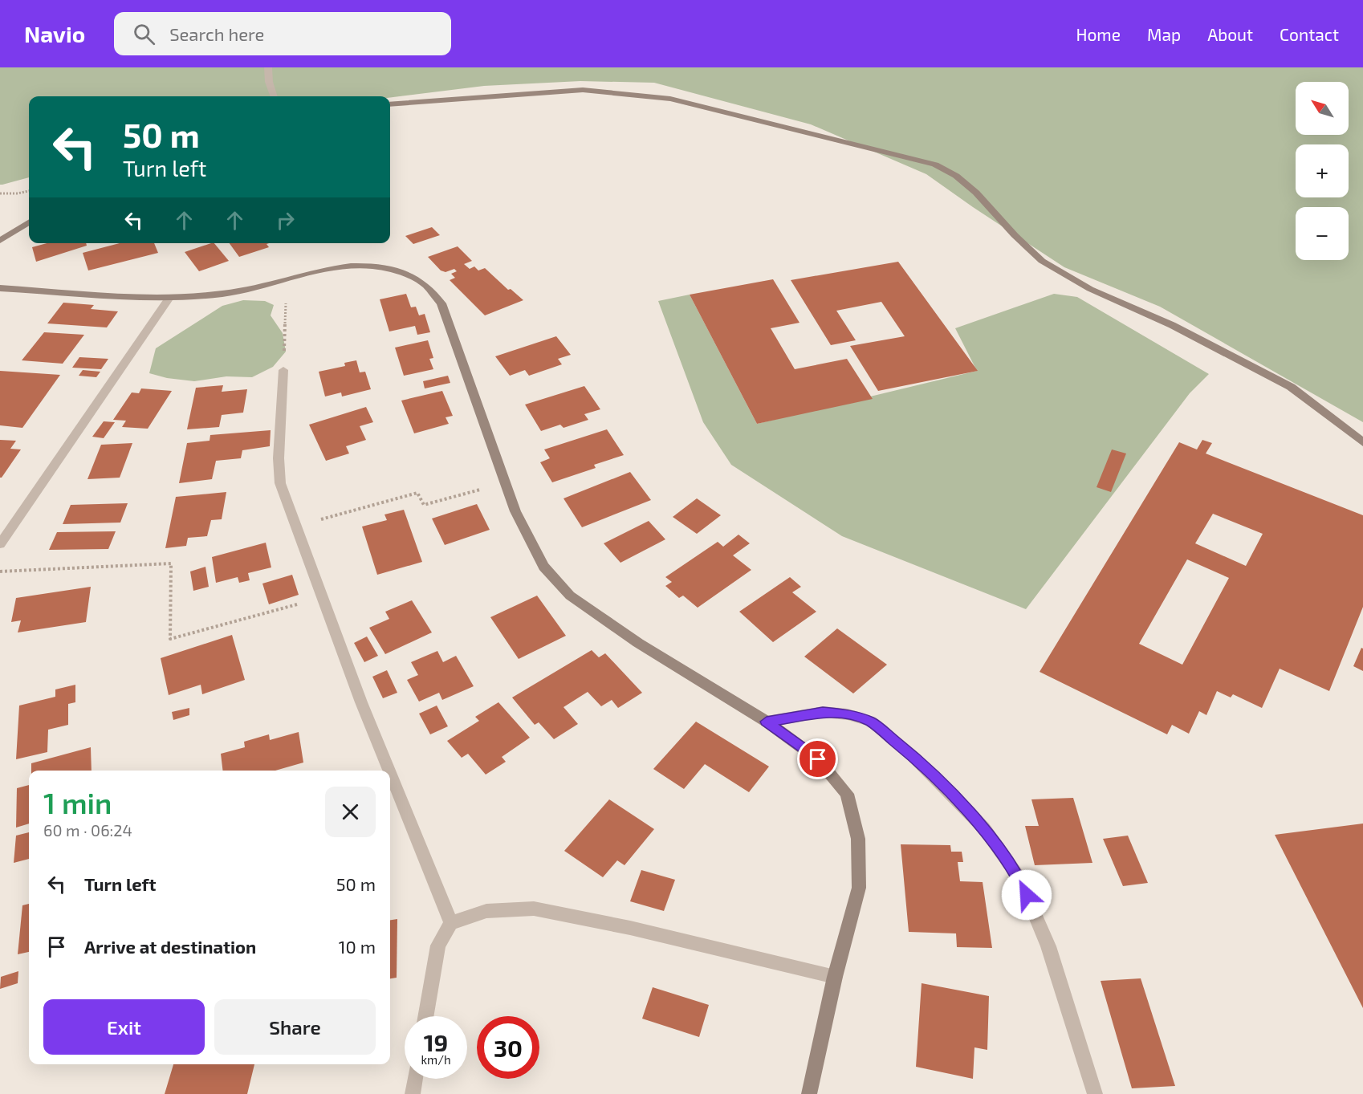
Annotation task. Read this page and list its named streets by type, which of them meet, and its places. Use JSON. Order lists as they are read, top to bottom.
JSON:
{
  "north": "top left",
  "page": {
    "header": "Navio",
    "search": "Search here",
    "nav": [
      "Home",
      "Map",
      "About",
      "Contact"
    ],
    "map_buttons": ["+", "−"],
    "turn": ["50 m", "Turn left"],
    "heading": ["1 min", "60 m · 06:24"],
    "list": [
      {
        "name": "Turn left",
        "value": "50 m"
      },
      {
        "name": "Arrive at destination",
        "value": "10 m"
      }
    ],
    "buttons": ["Exit", "Share"],
    "speed": "19 km/h",
    "limit": "30"
  }
}
